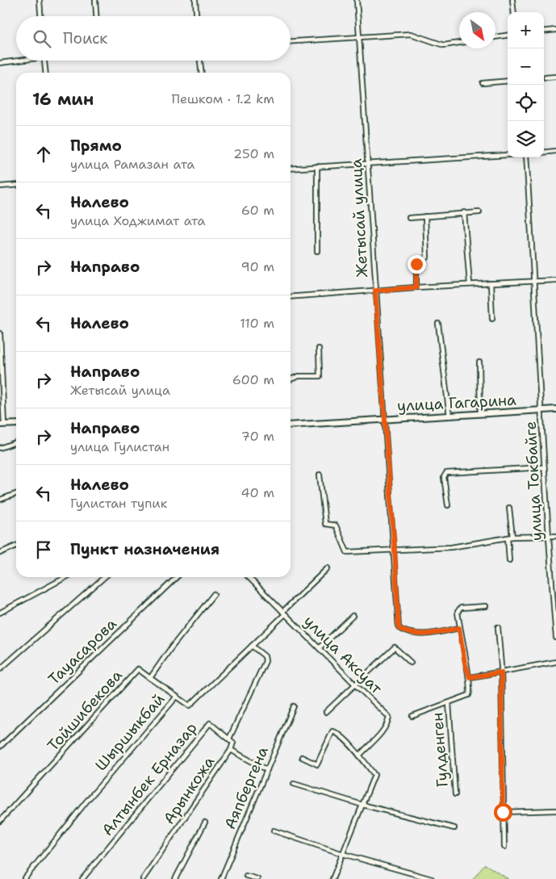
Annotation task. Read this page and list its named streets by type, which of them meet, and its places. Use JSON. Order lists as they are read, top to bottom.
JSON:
{
  "streets": {
    "main road": ["улица Гагарина"],
    "street": [
      "Жетысай улица",
      "улица Токбайге",
      "Тауасарова",
      "улица Аксуат",
      "Тойшибекова",
      "Шыршыкбай",
      "Гулденген",
      "Алтынбек Ерназар",
      "Аяпбергена",
      "Арынкожа"
    ]
  },
  "crossings": [
    ["Жетысай улица", "улица Гагарина"],
    ["улица Гагарина", "улица Токбайге"],
    ["улица Аксуат", "Шыршыкбай"],
    ["Аяпбергена", "Арынкожа"]
  ],
  "north": "bottom right",
  "page": {
    "map_buttons": ["+", "−"],
    "search": "Поиск",
    "heading": ["16 мин", "Пешком · 1.2 km"],
    "list": [
      ["Прямо", "улица Рамазан ата", "250 m"],
      ["Налево", "улица Ходжимат ата", "60 m"],
      ["Направо", "90 m"],
      ["Налево", "110 m"],
      ["Направо", "Жетысай улица", "600 m"],
      ["Направо", "улица Гулистан", "70 m"],
      ["Налево", "Гулистан тупик", "40 m"],
      "Пункт назначения"
    ]
  }
}
